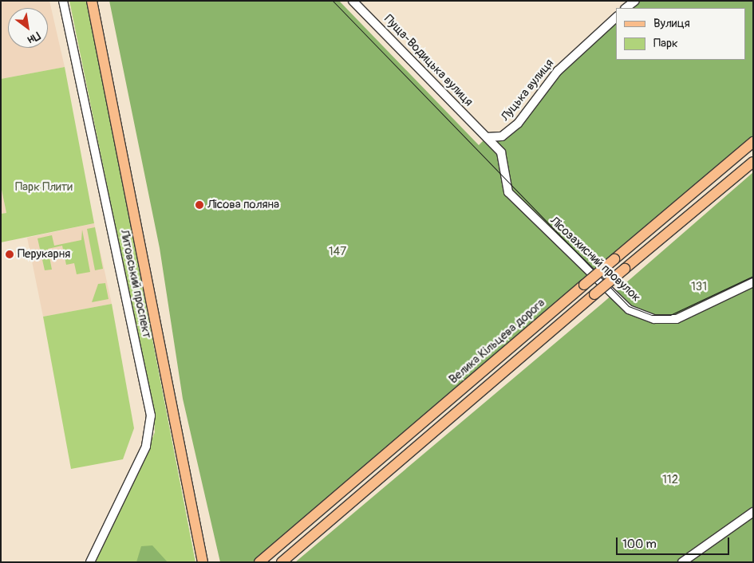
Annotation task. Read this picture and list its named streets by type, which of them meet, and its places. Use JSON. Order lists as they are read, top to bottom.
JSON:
{
  "streets": {
    "main road": ["Литовський проспект", "Велика Кільцева дорога"],
    "street": ["Пуща-Водицька вулиця", "Луцька вулиця", "Лісозахисний провулок"]
  },
  "crossings": [
    ["Пуща-Водицька вулиця", "Луцька вулиця"],
    ["Пуща-Водицька вулиця", "Лісозахисний провулок"],
    ["Луцька вулиця", "Лісозахисний провулок"]
  ],
  "parks": [
    "Парк Плити",
    "147",
    "131",
    "112"
  ],
  "places": ["Лісова поляна", "Перукарня"],
  "legend": ["Вулиця", "Парк"],
  "scale_bar": "100 m",
  "north": "bottom right"
}
